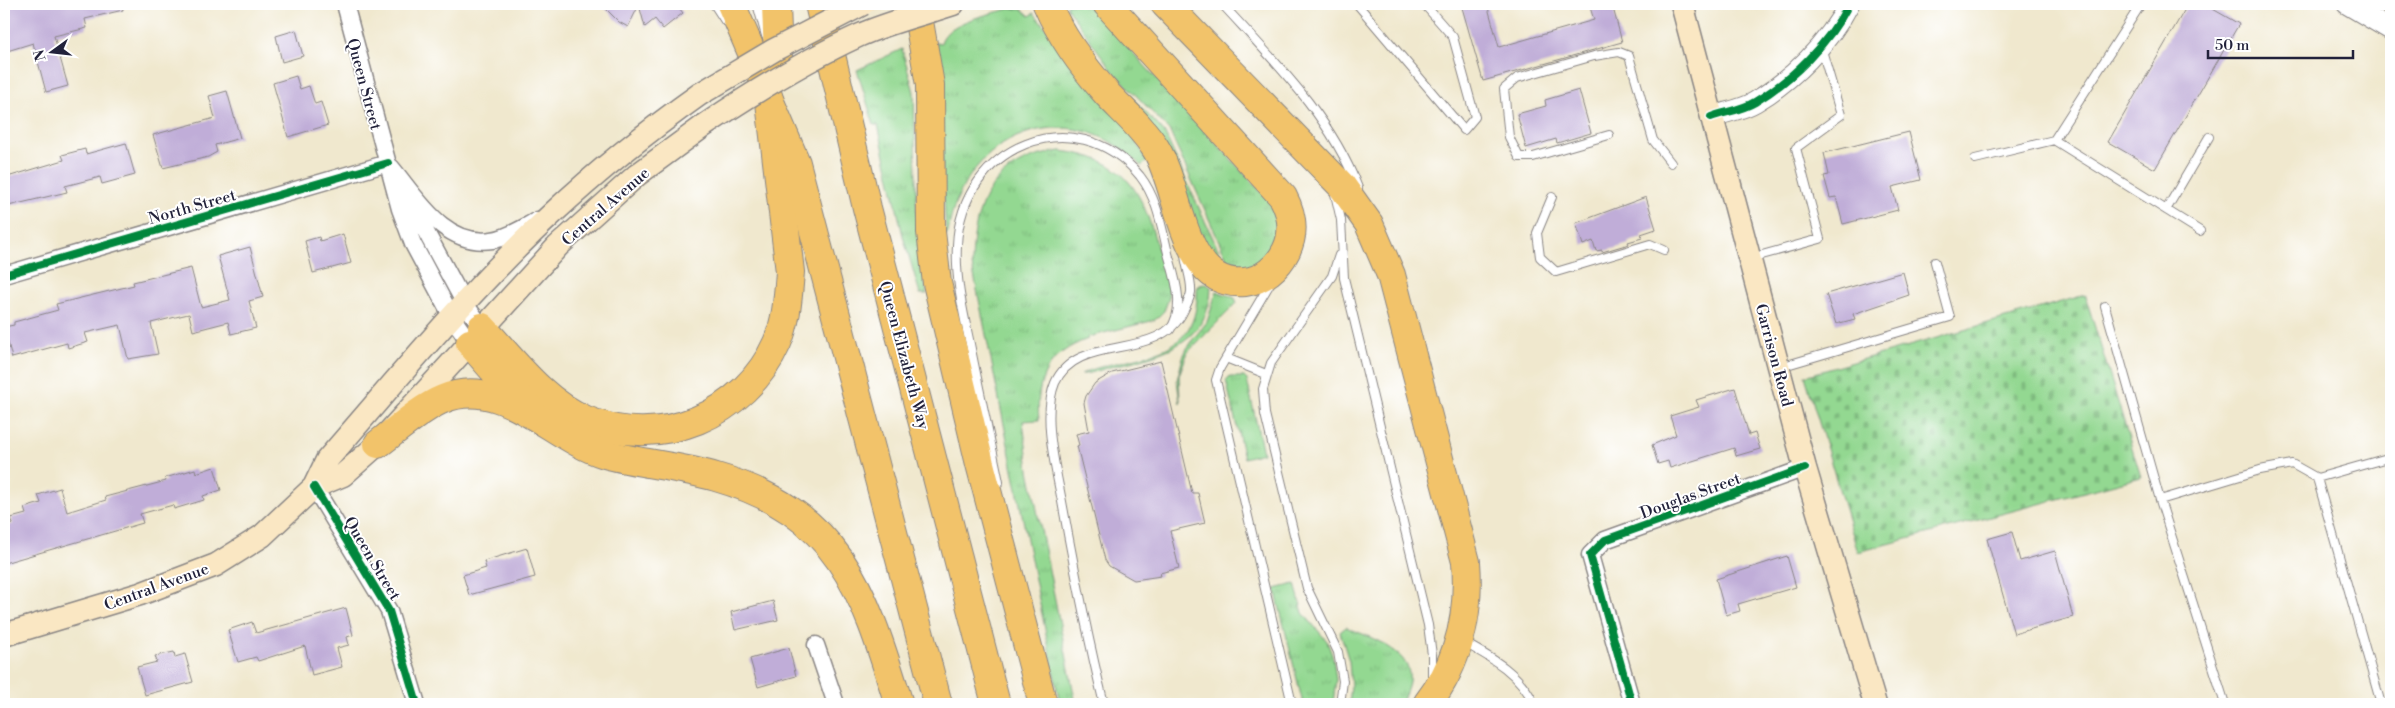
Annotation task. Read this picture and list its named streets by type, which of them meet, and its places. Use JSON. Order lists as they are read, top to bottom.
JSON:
{
  "streets": {
    "highway": ["Queen Elizabeth Way"],
    "main road": ["Central Avenue", "Garrison Road"],
    "street": ["Queen Street", "North Street", "Douglas Street"]
  },
  "crossings": [
    ["Queen Street", "North Street"],
    ["Queen Street", "Central Avenue"],
    ["Garrison Road", "Douglas Street"]
  ],
  "scale_bar": "50 m",
  "north": "left"
}
